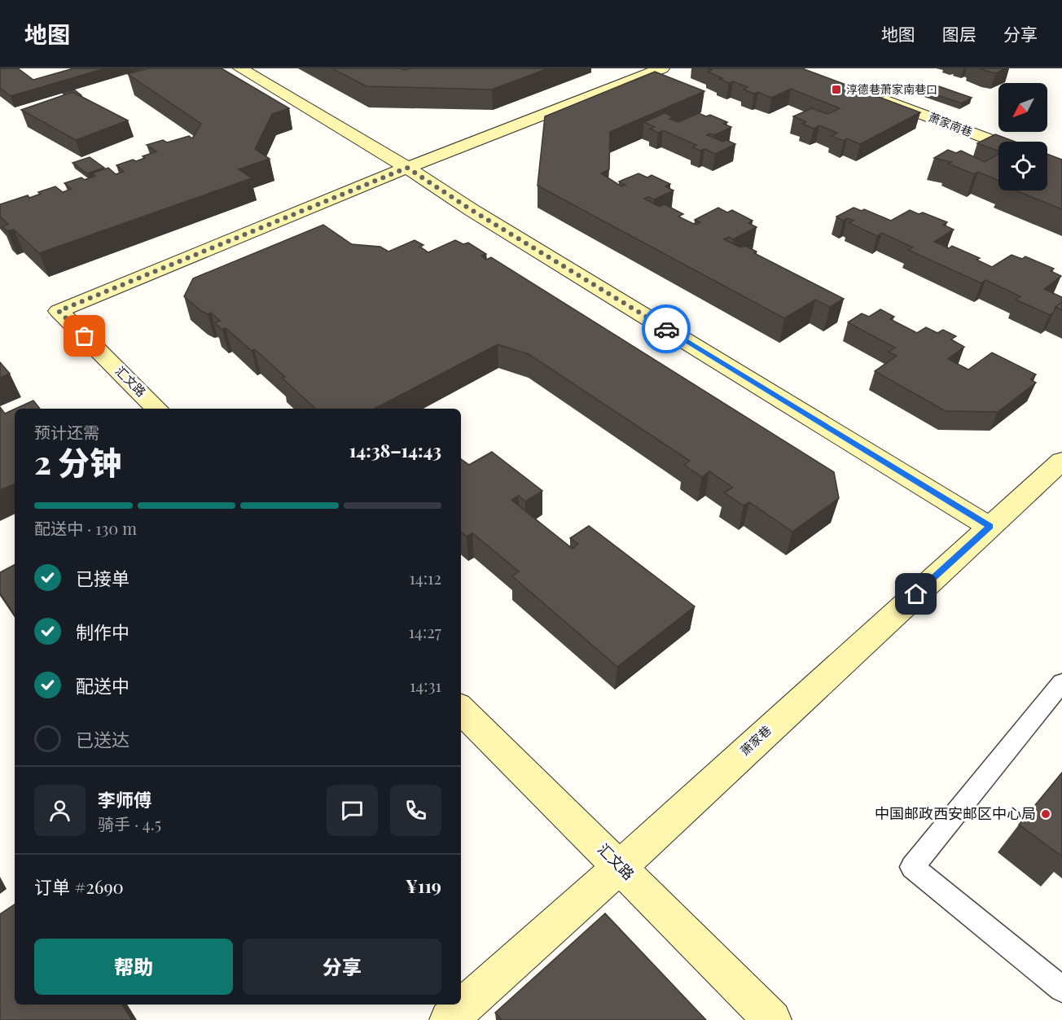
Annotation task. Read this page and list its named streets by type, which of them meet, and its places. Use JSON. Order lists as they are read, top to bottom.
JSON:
{
  "streets": {
    "street": ["萧家南巷", "汇文路", "萧家巷"]
  },
  "crossings": [
    ["汇文路", "萧家巷"]
  ],
  "places": {
    "transit": ["淳德巷萧家南巷口"],
    "other": ["中国邮政西安邮区中心局"]
  },
  "north": "bottom left",
  "page": {
    "header": "地图",
    "nav": ["地图", "图层", "分享"],
    "heading": ["2 分钟", "预计还需", "14:38–14:43"],
    "panel": [
      "李师傅",
      "骑手 · 4.5",
      "订单 #2690",
      "¥119"
    ],
    "bar": "配送中 · 130 m",
    "list": [
      ["已接单", "14:12"],
      ["制作中", "14:27"],
      ["配送中", "14:31"],
      "已送达"
    ],
    "buttons": ["帮助", "分享"]
  }
}
